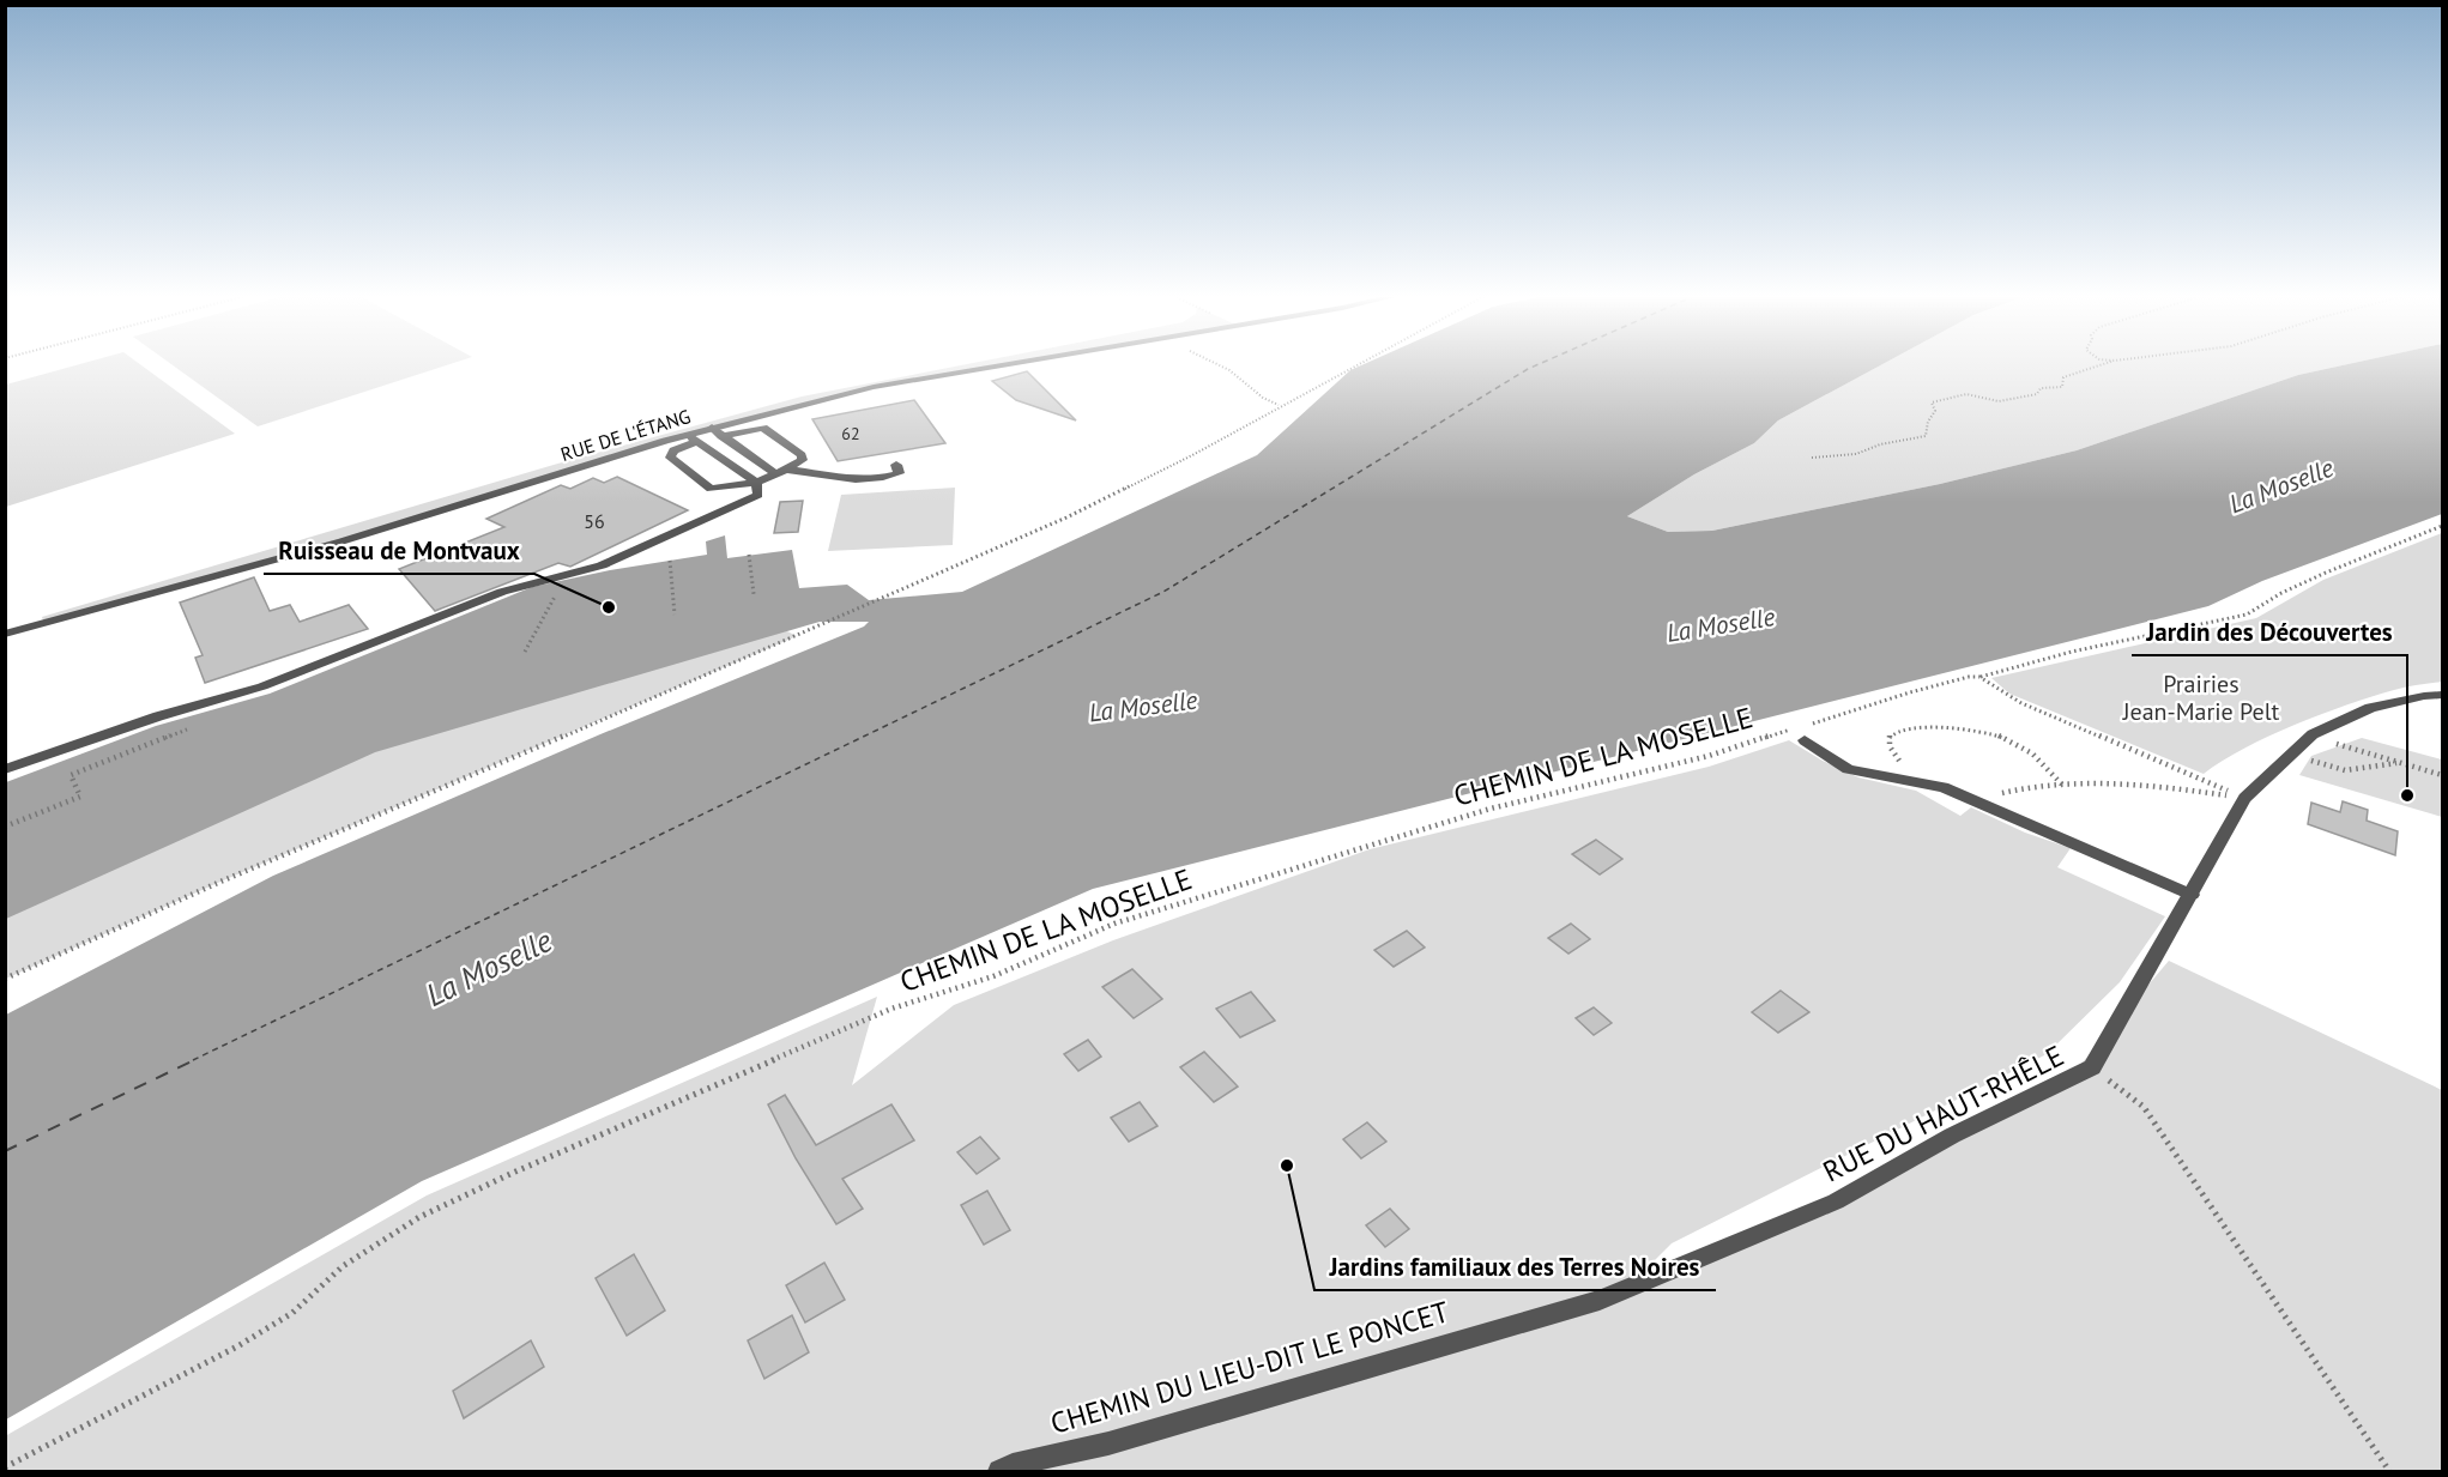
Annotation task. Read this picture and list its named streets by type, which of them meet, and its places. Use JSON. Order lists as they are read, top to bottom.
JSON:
{
  "streets": {
    "street": ["RUE DE L'ÉTANG", "RUE DU HAUT-RHÊLE", "CHEMIN DU LIEU-DIT LE PONCET"],
    "path": ["CHEMIN DE LA MOSELLE"]
  },
  "crossings": [
    ["RUE DU HAUT-RHÊLE", "CHEMIN DU LIEU-DIT LE PONCET"]
  ],
  "water": ["La Moselle"],
  "parks": ["Prairies Jean-Marie Pelt"],
  "places": ["Ruisseau de Montvaux", "Jardin des Découvertes", "Jardins familiaux des Terres Noires"],
  "house_numbers": ["62", "56"]
}
